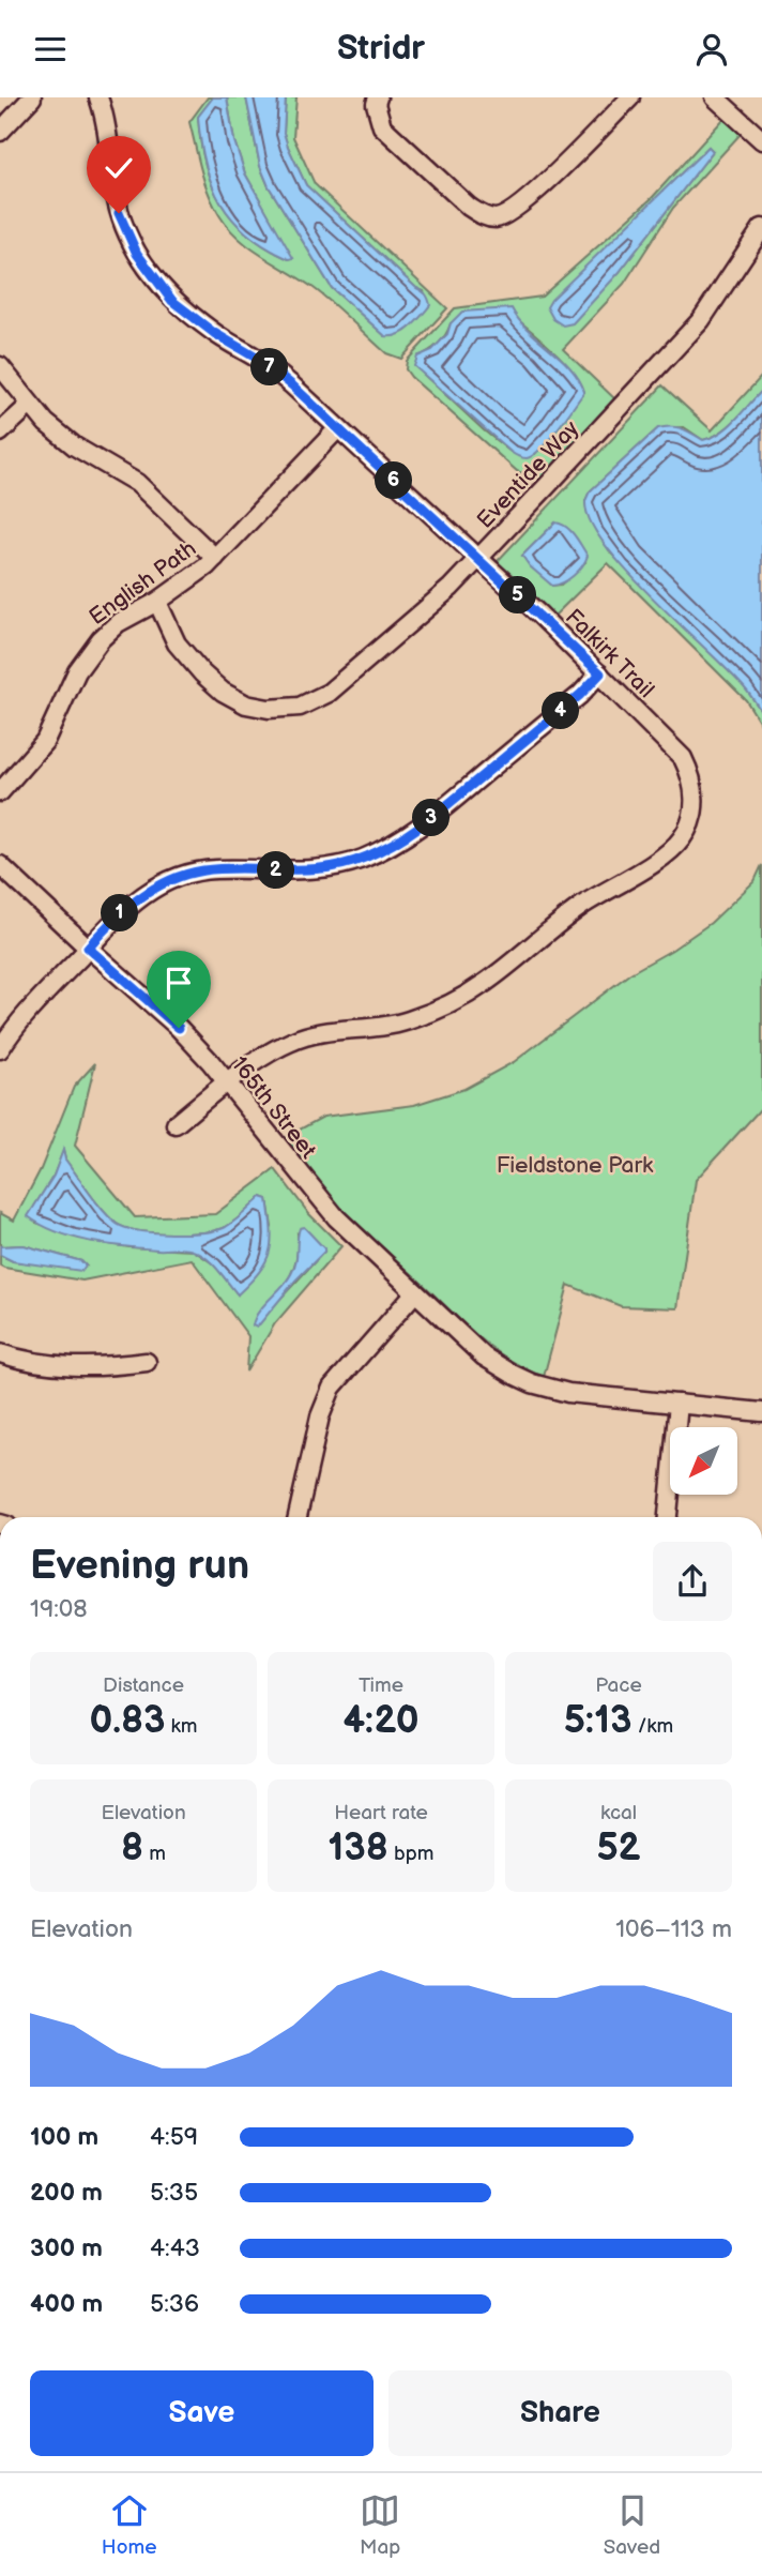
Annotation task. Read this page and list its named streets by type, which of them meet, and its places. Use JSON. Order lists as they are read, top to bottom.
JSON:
{
  "streets": {
    "street": [
      "Eventide Way",
      "English Path",
      "Falkirk Trail",
      "165th Street"
    ]
  },
  "crossings": [
    ["Eventide Way", "English Path"],
    ["Eventide Way", "Falkirk Trail"],
    ["English Path", "Falkirk Trail"],
    ["Falkirk Trail", "165th Street"]
  ],
  "parks": ["Fieldstone Park"],
  "north": "bottom left",
  "page": {
    "header": "Stridr",
    "pins": [
      "7",
      "6",
      "5",
      "4",
      "3",
      "2",
      "1"
    ],
    "heading": ["Evening run", "19:08"],
    "stats": [
      ["Distance", "0.83 km"],
      ["Time", "4:20"],
      ["Pace", "5:13 /km"],
      ["Elevation", "8 m"],
      ["Heart rate", "138 bpm"],
      ["kcal", "52"]
    ],
    "chart": ["Elevation", "106–113 m"],
    "list": [
      {
        "name": "100 m",
        "note": "4:59"
      },
      {
        "name": "200 m",
        "note": "5:35"
      },
      {
        "name": "300 m",
        "note": "4:43"
      },
      {
        "name": "400 m",
        "note": "5:36"
      }
    ],
    "buttons": ["Save", "Share"],
    "tabs": ["Home", "Map", "Saved"]
  }
}
